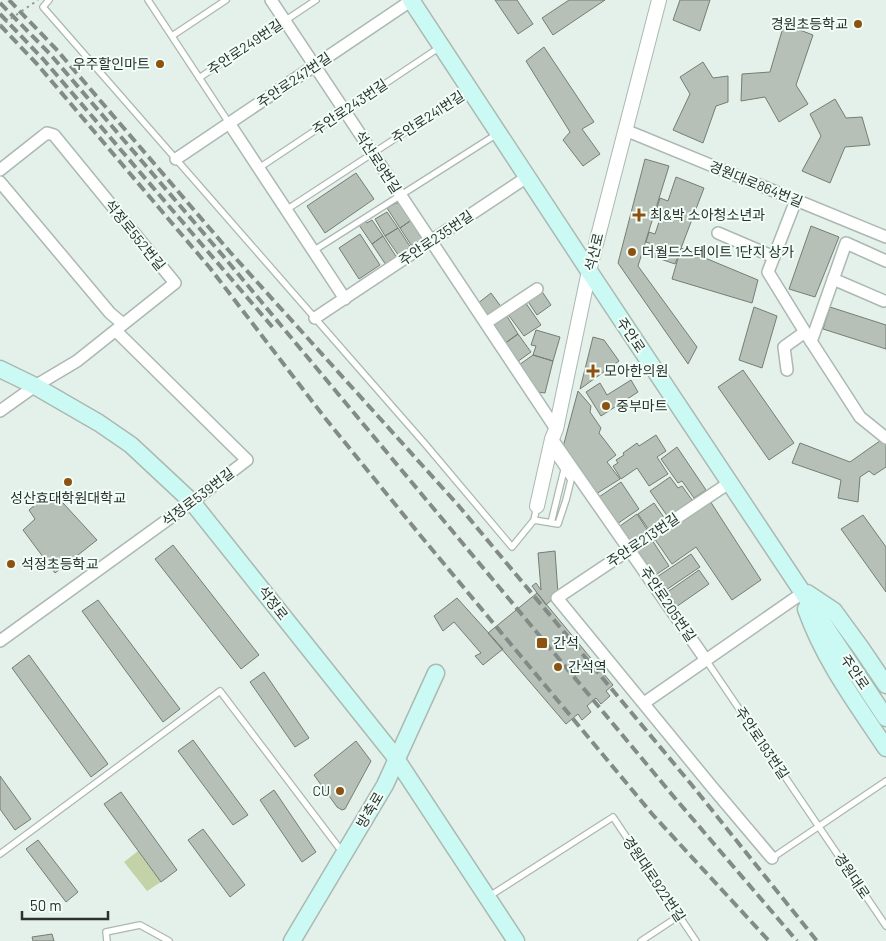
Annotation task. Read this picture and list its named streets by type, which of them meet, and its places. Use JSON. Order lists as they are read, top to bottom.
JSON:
{
  "streets": {
    "main road": ["주안로", "석정로", "방축로"],
    "street": [
      "주안로247번길",
      "석산로9번길",
      "경원대로864번길",
      "석정로552번길",
      "주안로235번길",
      "석산로",
      "석정로539번길",
      "주안로213번길",
      "주안로205번길"
    ],
    "lane": [
      "주안로249번길",
      "주안로243번길",
      "주안로241번길",
      "주안로193번길",
      "경원대로",
      "경원대로922번길"
    ]
  },
  "crossings": [
    ["주안로249번길", "석산로9번길"],
    ["주안로247번길", "석산로9번길"],
    ["주안로247번길", "주안로"],
    ["주안로243번길", "석산로9번길"],
    ["주안로243번길", "주안로"],
    ["주안로241번길", "석산로9번길"],
    ["주안로241번길", "주안로"],
    ["석산로9번길", "주안로235번길"],
    ["석산로9번길", "석산로"],
    ["석산로9번길", "주안로205번길"],
    ["경원대로864번길", "석산로"],
    ["석정로552번길", "석정로539번길"],
    ["석정로552번길", "석정로"],
    ["주안로235번길", "주안로"],
    ["석산로", "주안로"],
    ["석산로", "주안로205번길"],
    ["주안로", "주안로213번길"],
    ["석정로539번길", "석정로"],
    ["주안로213번길", "주안로205번길"],
    ["석정로", "방축로"],
    ["석정로", "경원대로922번길"],
    ["주안로205번길", "주안로193번길"],
    ["주안로193번길", "경원대로"]
  ],
  "places": {
    "other": [
      "경원초등학교",
      "우주할인마트",
      "더월드스테이트 1단지 상가",
      "중부마트",
      "성산효대학원대학교",
      "석정초등학교",
      "간석역",
      "CU"
    ],
    "health": ["최&박 소아청소년과", "모아한의원"],
    "transit": ["간석"]
  },
  "scale_bar": "50 m"
}
